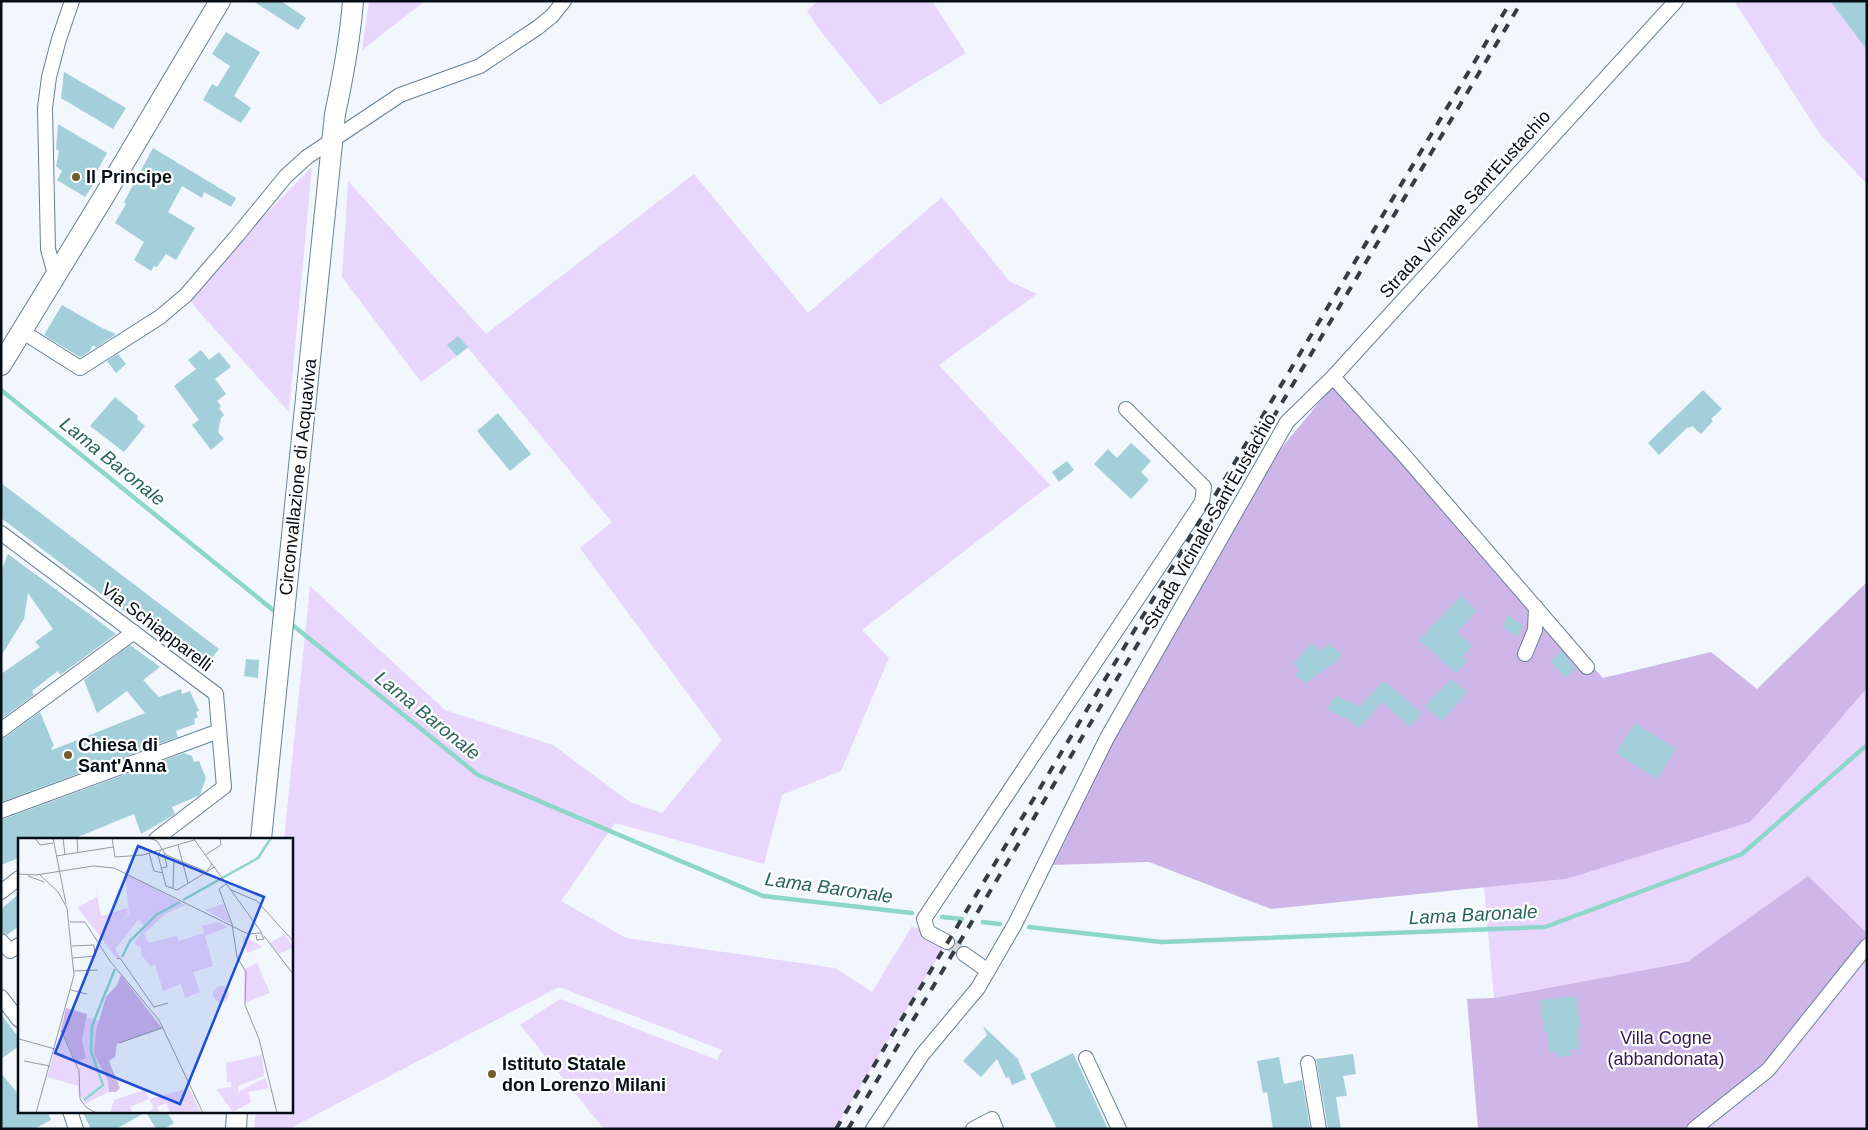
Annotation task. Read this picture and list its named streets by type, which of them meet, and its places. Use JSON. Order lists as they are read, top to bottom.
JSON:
{
  "streets": {
    "main road": ["Circonvallazione di Acquaviva"],
    "street": ["Strada Vicinale Sant'Eustachio", "Via Schiapparelli"]
  },
  "water": ["Lama Baronale"],
  "parks": ["Villa Cogne (abbandonata)"],
  "places": ["Il Principe", "Chiesa di Sant'Anna", "Istituto Statale don Lorenzo Milani"]
}
